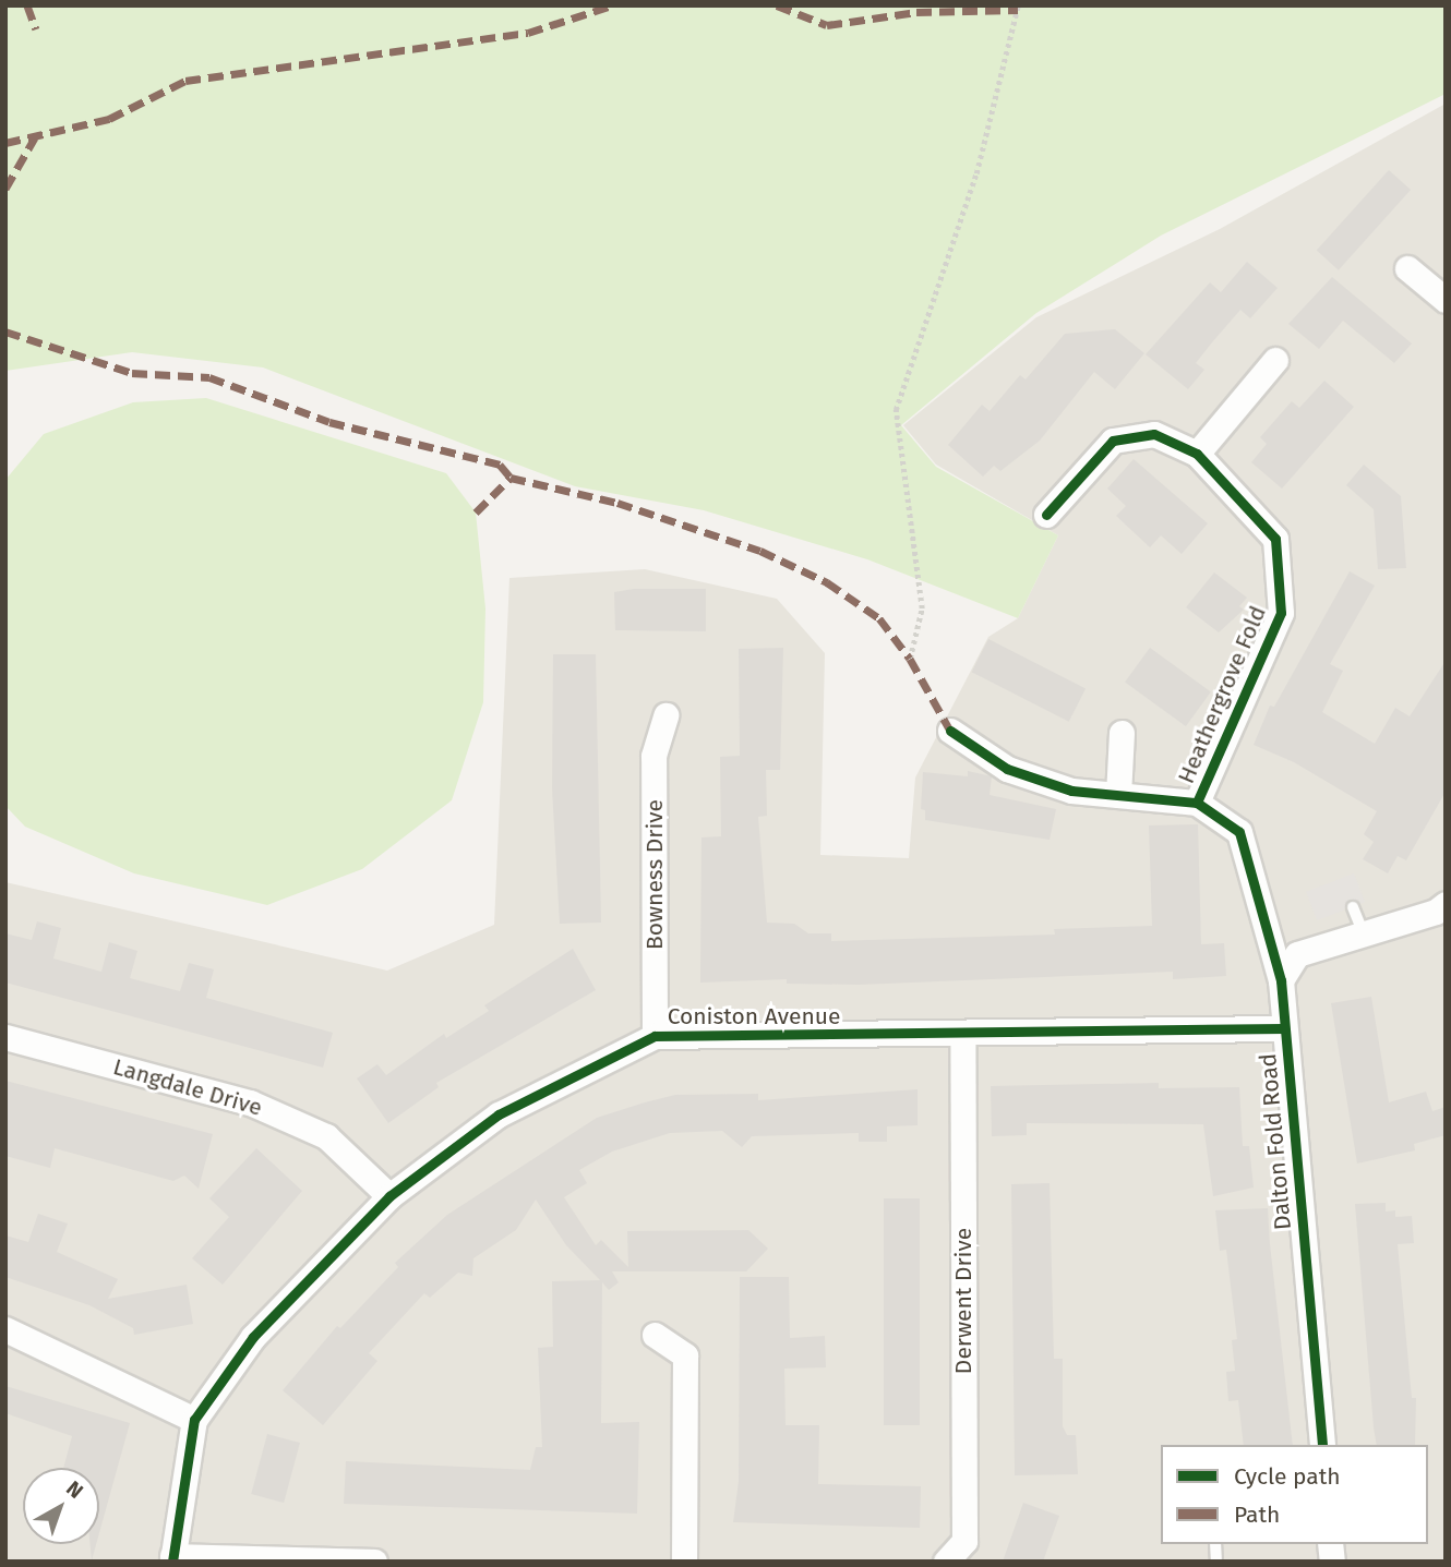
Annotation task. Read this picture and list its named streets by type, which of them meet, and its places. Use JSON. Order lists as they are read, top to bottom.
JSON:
{
  "streets": {
    "street": [
      "Heathergrove Fold",
      "Bowness Drive",
      "Coniston Avenue",
      "Langdale Drive",
      "Dalton Fold Road",
      "Derwent Drive"
    ]
  },
  "crossings": [
    ["Heathergrove Fold", "Dalton Fold Road"],
    ["Bowness Drive", "Coniston Avenue"],
    ["Coniston Avenue", "Langdale Drive"],
    ["Coniston Avenue", "Dalton Fold Road"],
    ["Coniston Avenue", "Derwent Drive"]
  ],
  "legend": ["Cycle path", "Path"],
  "north": "top right"
}
